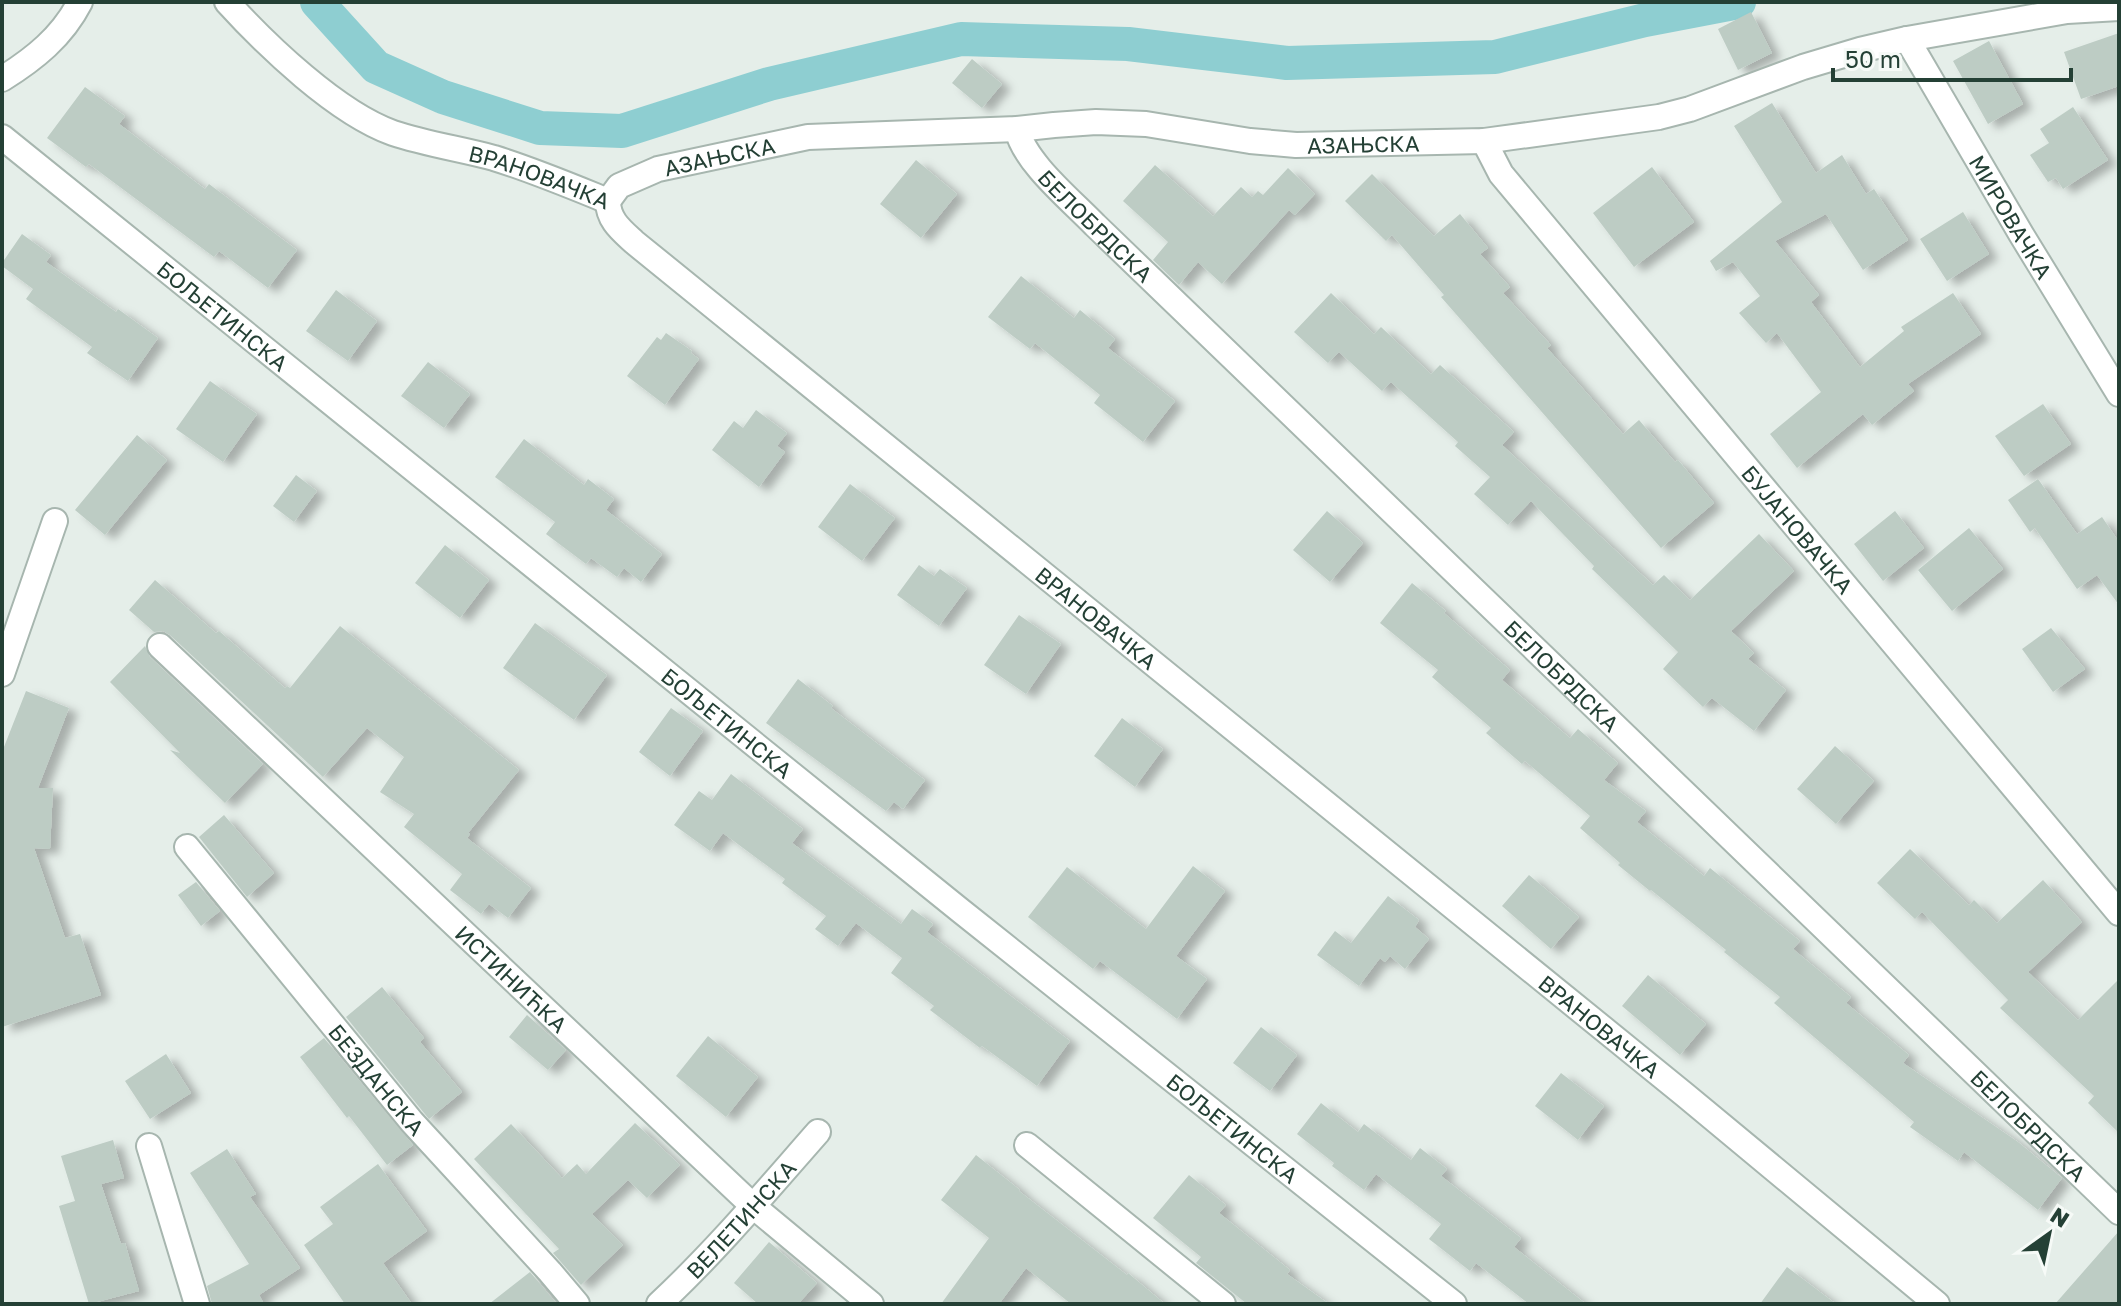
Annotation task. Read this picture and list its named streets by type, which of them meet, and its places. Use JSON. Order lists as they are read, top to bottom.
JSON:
{
  "streets": {
    "street": [
      "АЗАЊСКА",
      "ВРАНОВАЧКА",
      "МИРОВАЧКА",
      "БЕЛОБРДСКА",
      "БОЉЕТИНСКА",
      "БУЈАНОВАЧКА",
      "ИСТИНИЋКА",
      "БЕЗДАНСКА",
      "ВЕЛЕТИНСКА"
    ]
  },
  "crossings": [
    ["АЗАЊСКА", "ВРАНОВАЧКА"],
    ["АЗАЊСКА", "МИРОВАЧКА"],
    ["АЗАЊСКА", "БЕЛОБРДСКА"],
    ["АЗАЊСКА", "БУЈАНОВАЧКА"],
    ["ИСТИНИЋКА", "ВЕЛЕТИНСКА"]
  ],
  "scale_bar": "50 m",
  "north": "top right"
}
